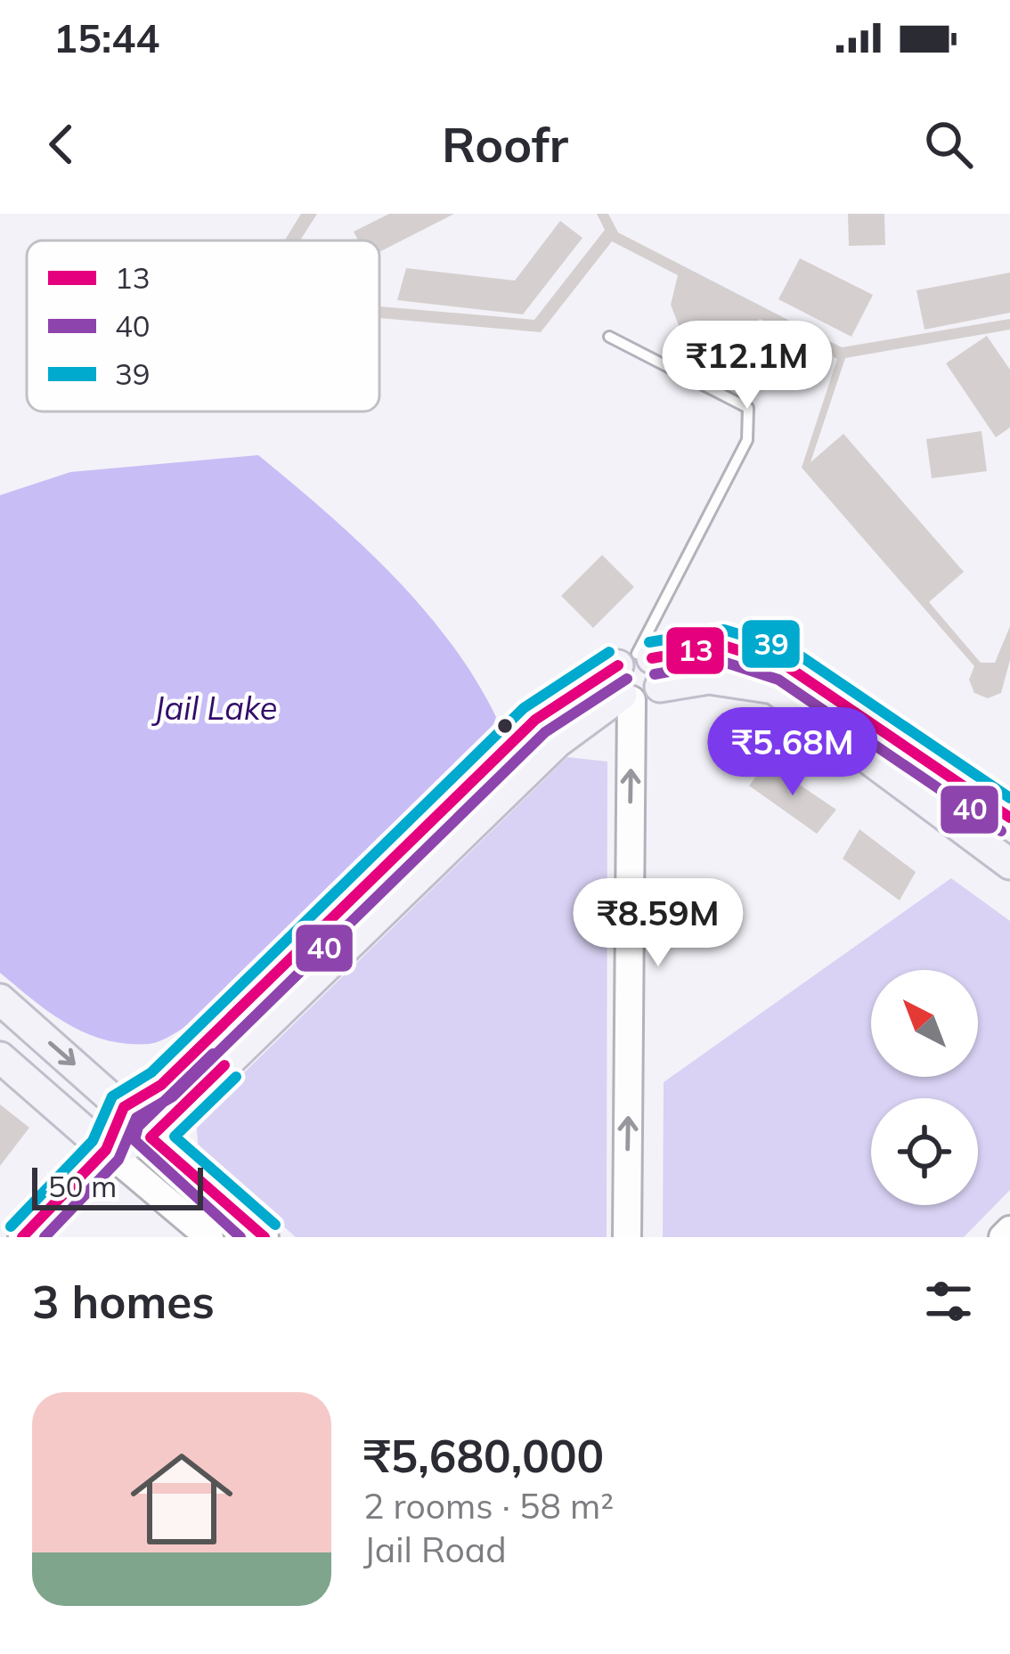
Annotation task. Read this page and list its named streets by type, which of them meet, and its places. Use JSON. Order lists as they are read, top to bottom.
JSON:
{
  "water": ["Jail Lake"],
  "lines": ["transit line 39", "transit line 13", "transit line 40"],
  "legend": ["13", "40", "39"],
  "scale_bar": "50 m",
  "north": "top left",
  "page": {
    "status": "15:44",
    "header": "Roofr",
    "price": ["₹12.1M", "₹5.68M", "₹8.59M"],
    "scale": "50 m",
    "heading": "3 homes",
    "list": [
      {
        "name": "₹5,680,000",
        "note": "2 rooms · 58 m² · Jail Road"
      }
    ]
  }
}
